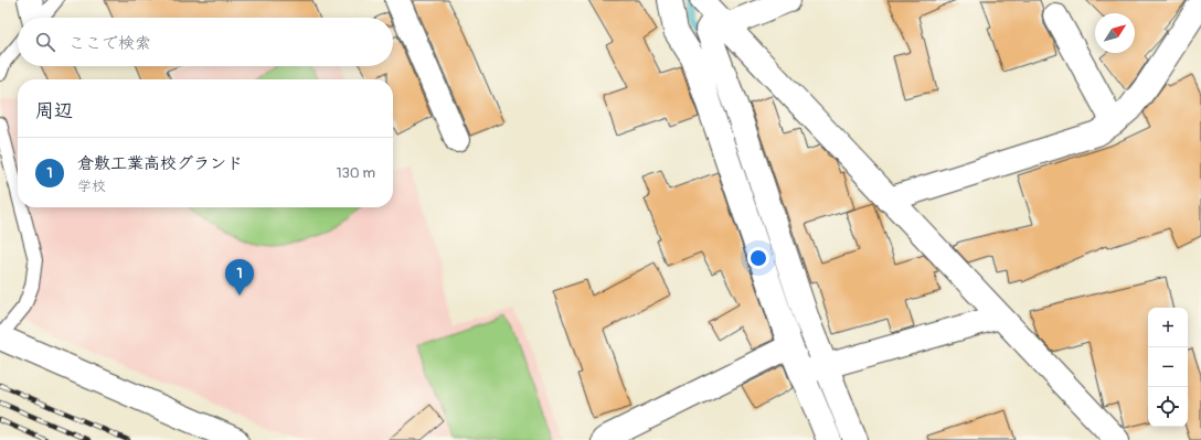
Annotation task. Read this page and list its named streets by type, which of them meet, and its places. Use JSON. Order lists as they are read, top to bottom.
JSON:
{
  "north": "top right",
  "page": {
    "search": "ここで検索",
    "heading": "周辺",
    "list": [
      {
        "mark": "1",
        "name": "倉敷工業高校グランド",
        "note": "学校",
        "value": "130 m"
      }
    ],
    "pins": "1",
    "map_buttons": ["+", "−"]
  }
}
